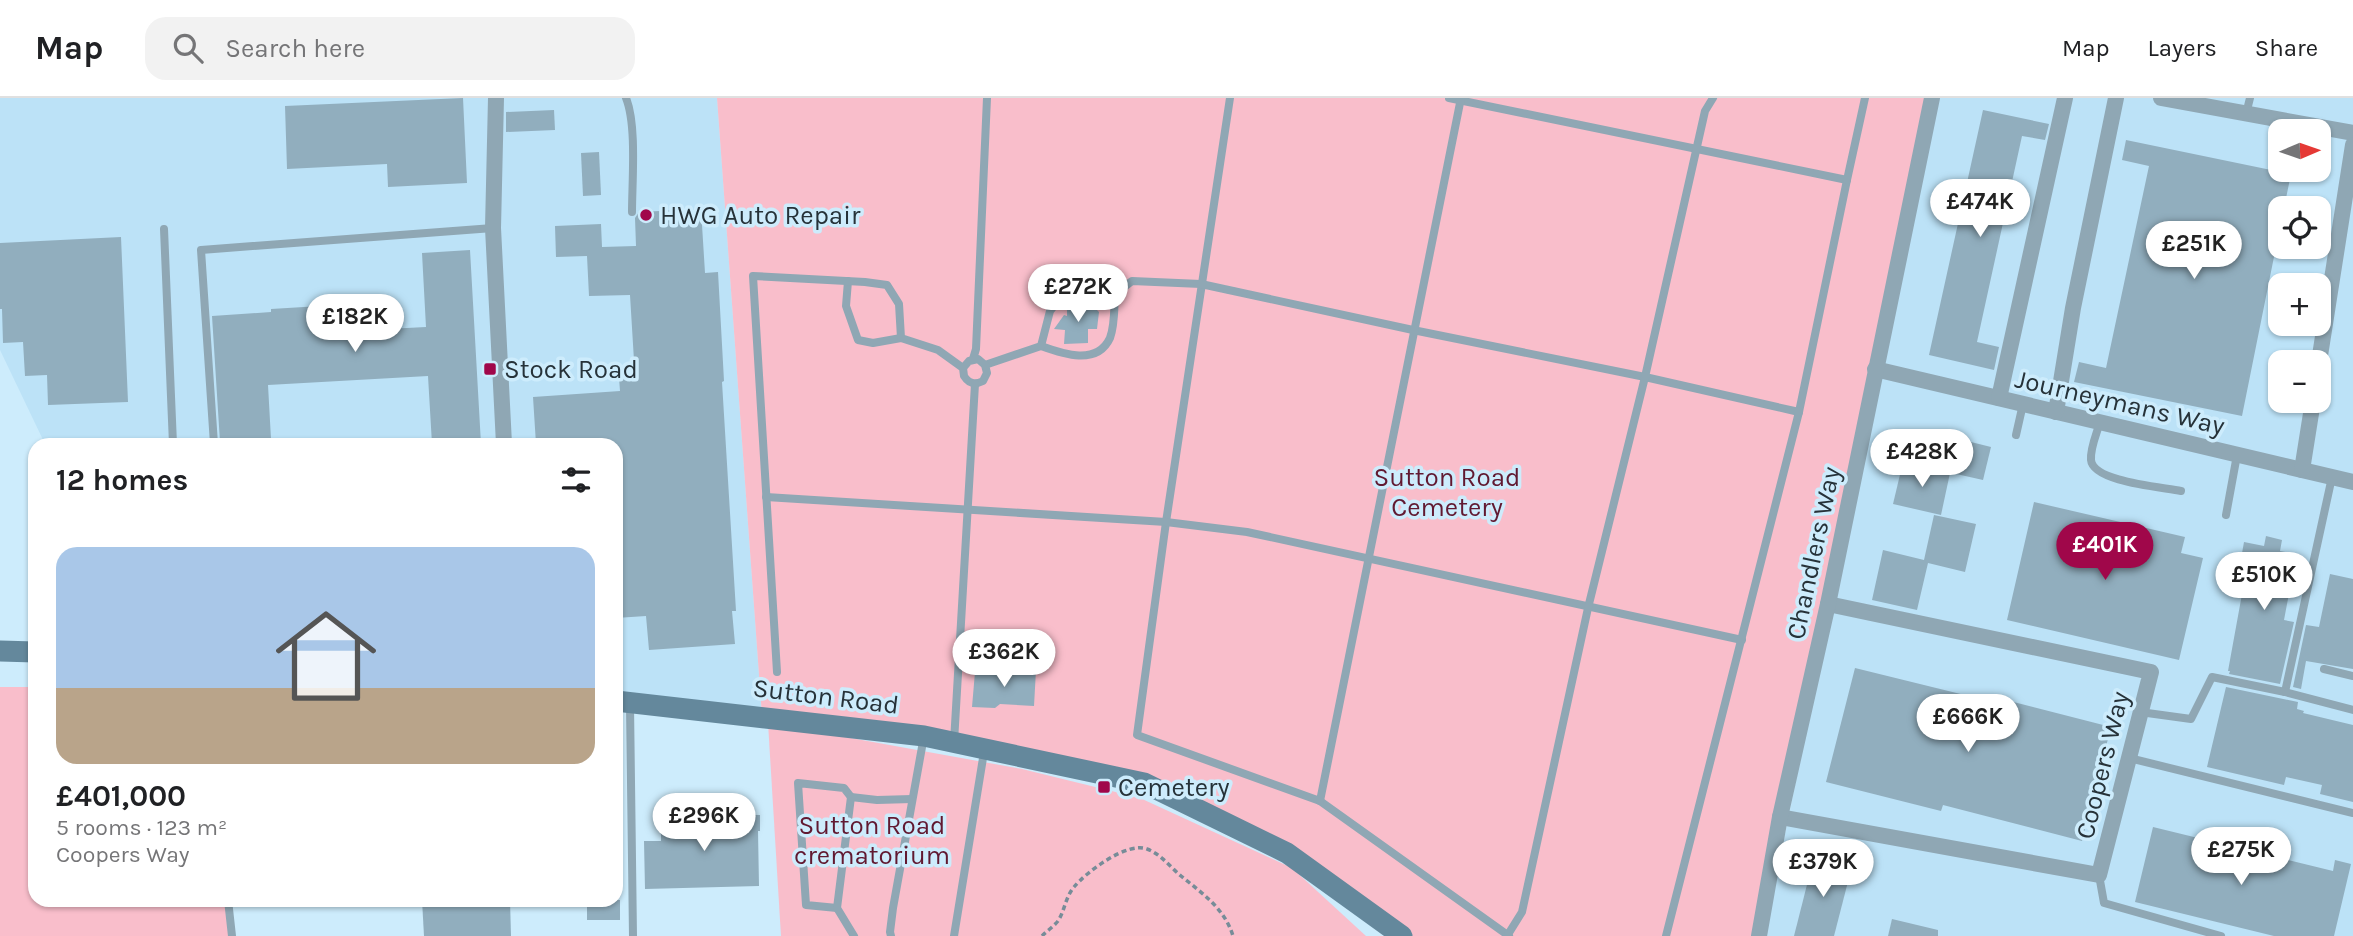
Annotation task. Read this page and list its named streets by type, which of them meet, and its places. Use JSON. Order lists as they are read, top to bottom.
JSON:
{
  "streets": {
    "street": [
      "Journeymans Way",
      "Chandlers Way",
      "Sutton Road",
      "Coopers Way"
    ]
  },
  "crossings": [
    ["Journeymans Way", "Chandlers Way"],
    ["Chandlers Way", "Coopers Way"]
  ],
  "parks": ["Sutton Road Cemetery", "Sutton Road crematorium"],
  "places": {
    "other": ["HWG Auto Repair"],
    "transit": ["Stock Road", "Cemetery"]
  },
  "north": "right",
  "page": {
    "header": "Map",
    "search": "Search here",
    "nav": ["Map", "Layers", "Share"],
    "map_buttons": ["+", "−"],
    "price": [
      "£474K",
      "£251K",
      "£272K",
      "£182K",
      "£428K",
      "£401K",
      "£510K",
      "£362K",
      "£666K",
      "£296K",
      "£275K",
      "£379K"
    ],
    "heading": "12 homes",
    "list": [
      {
        "name": "£401,000",
        "note": "5 rooms · 123 m² · Coopers Way"
      }
    ]
  }
}
